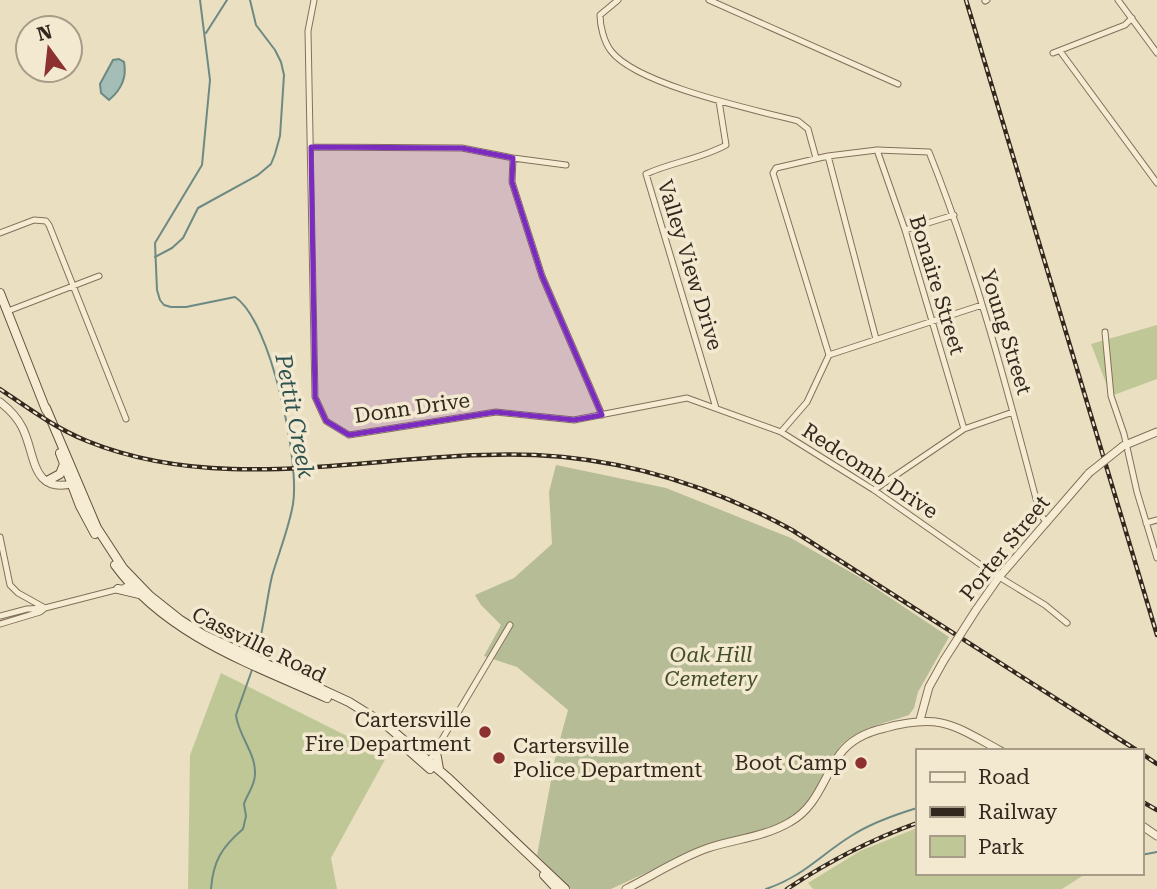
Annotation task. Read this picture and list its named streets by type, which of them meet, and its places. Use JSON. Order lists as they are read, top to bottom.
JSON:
{
  "streets": {
    "main road": ["Cassville Road"],
    "street": [
      "Valley View Drive",
      "Bonaire Street",
      "Young Street",
      "Donn Drive",
      "Redcomb Drive",
      "Porter Street"
    ]
  },
  "crossings": [
    ["Valley View Drive", "Donn Drive"],
    ["Valley View Drive", "Redcomb Drive"],
    ["Bonaire Street", "Young Street"],
    ["Young Street", "Porter Street"],
    ["Donn Drive", "Redcomb Drive"],
    ["Redcomb Drive", "Porter Street"]
  ],
  "water": ["Pettit Creek"],
  "parks": ["Oak Hill Cemetery"],
  "places": ["Cartersville Fire Department", "Cartersville Police Department", "Boot Camp"],
  "legend": ["Road", "Railway", "Park"],
  "north": "top"
}
